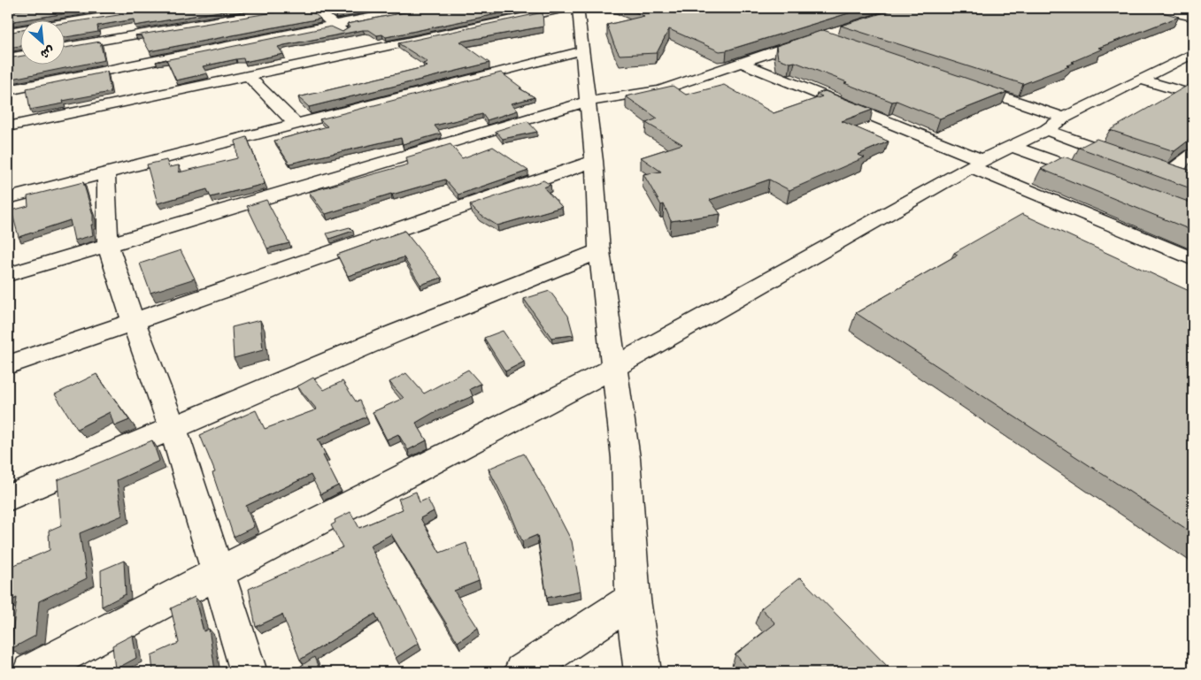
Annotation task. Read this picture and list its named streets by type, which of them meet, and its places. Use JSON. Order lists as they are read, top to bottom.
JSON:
{
  "north": "bottom right"
}
